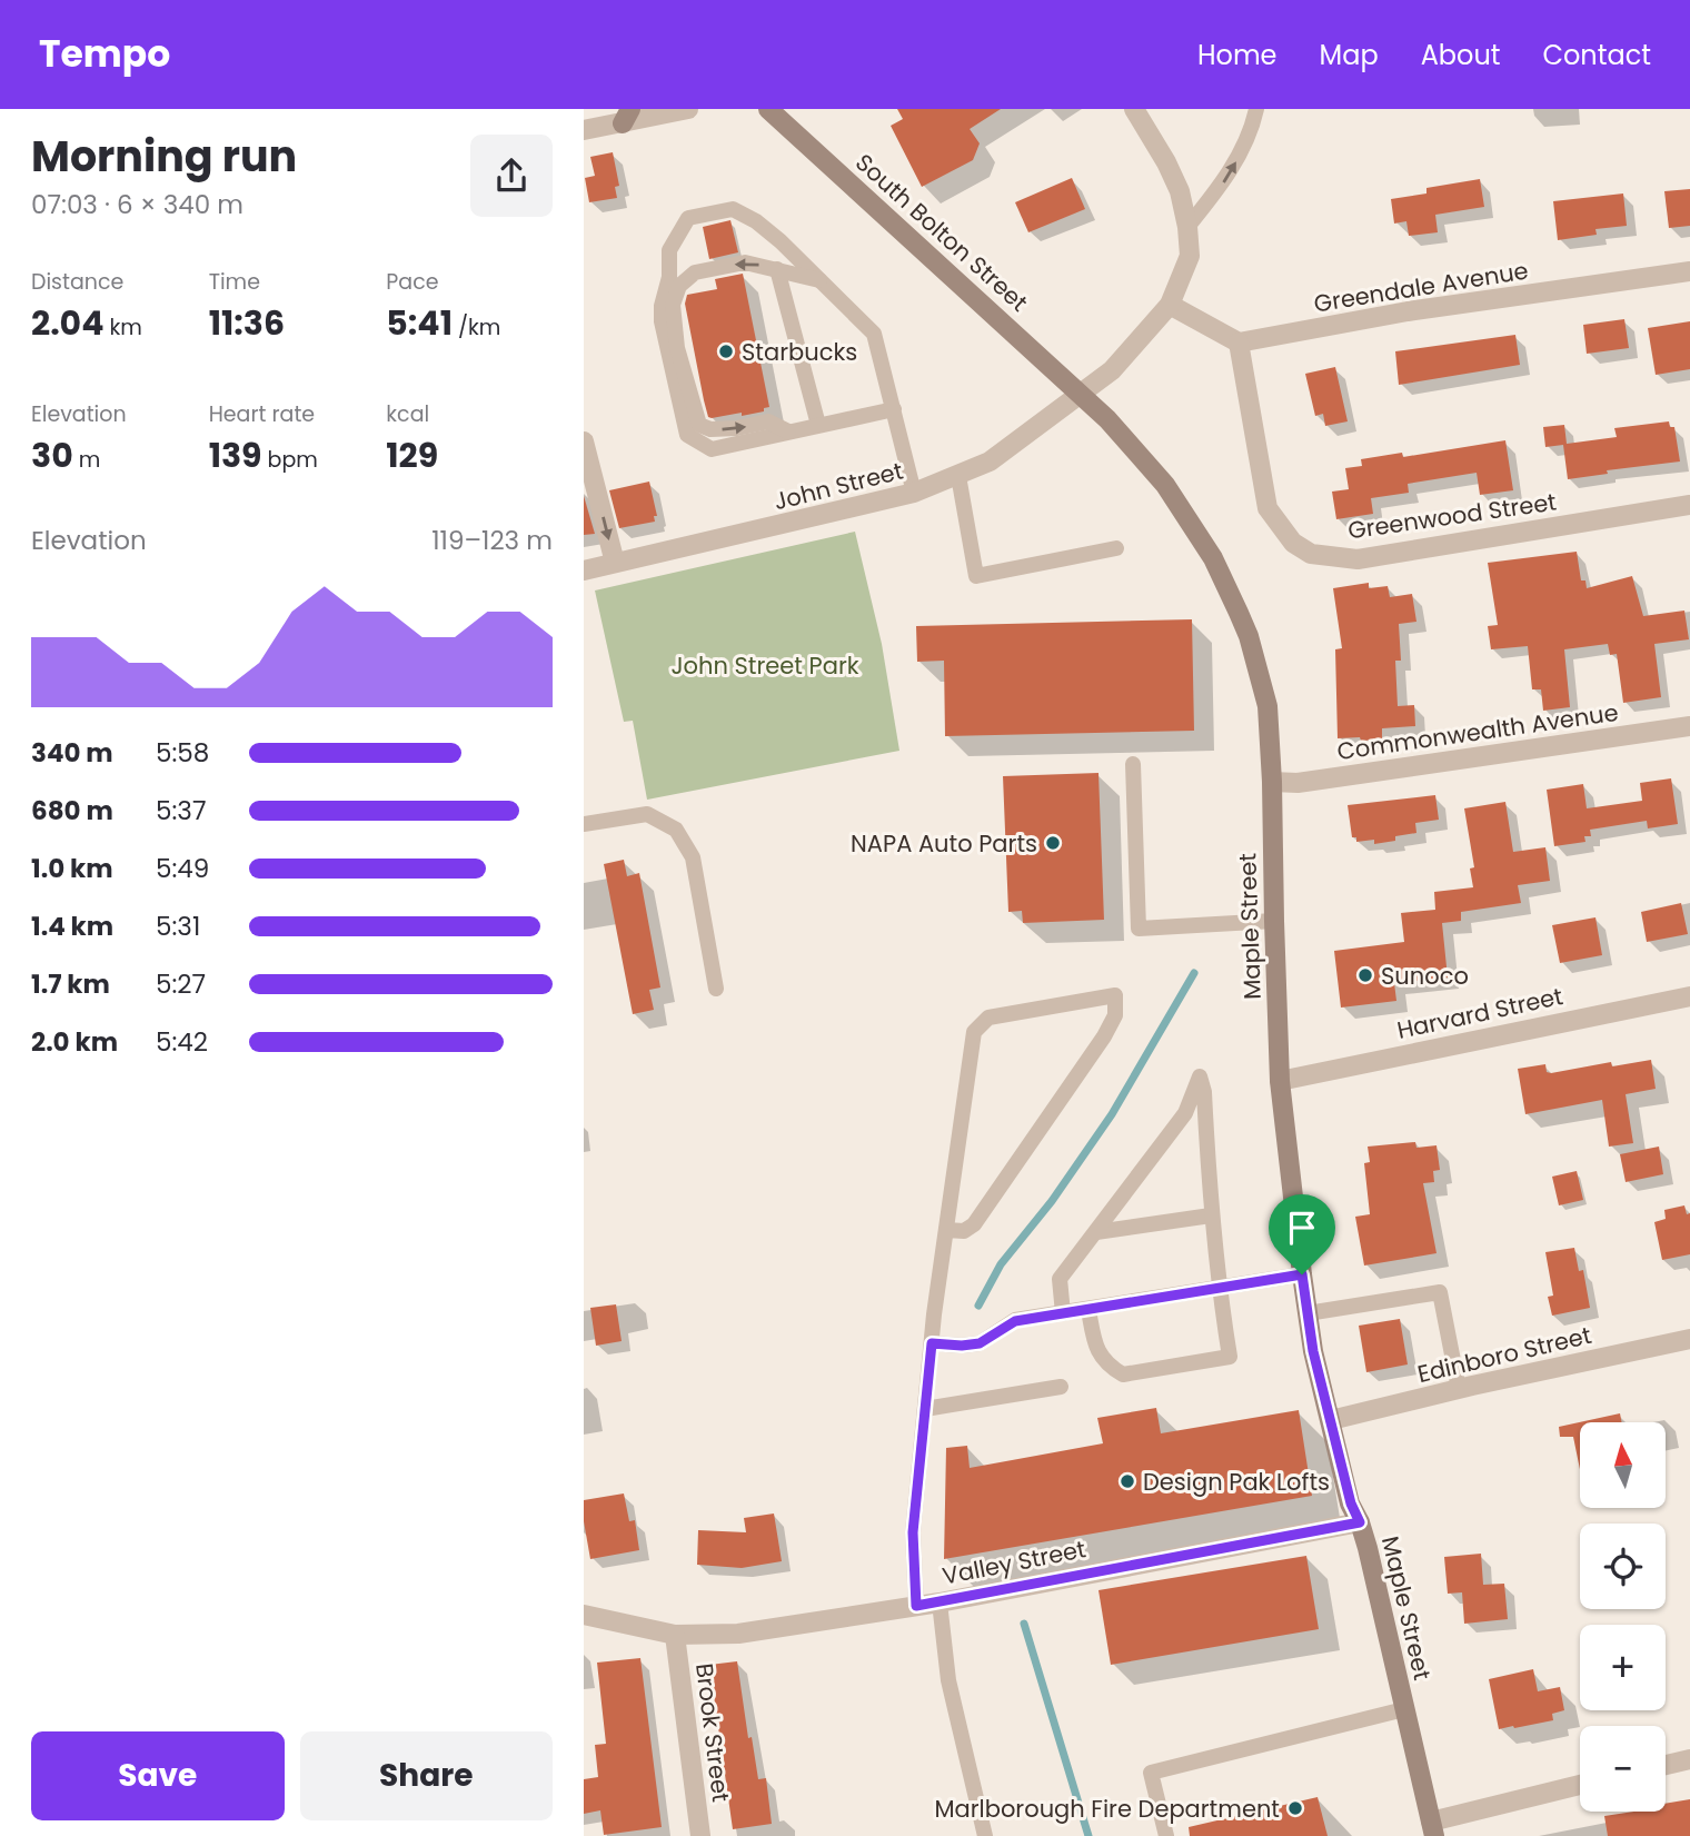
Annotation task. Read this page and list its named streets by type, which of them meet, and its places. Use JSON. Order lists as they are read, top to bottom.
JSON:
{
  "streets": {
    "main road": ["South Bolton Street", "Maple Street"],
    "street": [
      "Greendale Avenue",
      "John Street",
      "Greenwood Street",
      "Commonwealth Avenue",
      "Harvard Street",
      "Edinboro Street",
      "Valley Street",
      "Brook Street"
    ]
  },
  "crossings": [
    ["South Bolton Street", "John Street"],
    ["South Bolton Street", "Maple Street"],
    ["Greendale Avenue", "Greenwood Street"],
    ["John Street", "Maple Street"],
    ["Commonwealth Avenue", "Maple Street"],
    ["Maple Street", "Harvard Street"],
    ["Maple Street", "Edinboro Street"],
    ["Maple Street", "Valley Street"],
    ["Valley Street", "Brook Street"]
  ],
  "parks": ["John Street Park"],
  "places": [
    "Starbucks",
    "NAPA Auto Parts",
    "Sunoco",
    "Design Pak Lofts",
    "Marlborough Fire Department"
  ],
  "north": "top",
  "page": {
    "header": "Tempo",
    "nav": [
      "Home",
      "Map",
      "About",
      "Contact"
    ],
    "heading": ["Morning run", "07:03 · 6 × 340 m"],
    "stats": [
      ["Distance", "2.04 km"],
      ["Time", "11:36"],
      ["Pace", "5:41 /km"],
      ["Elevation", "30 m"],
      ["Heart rate", "139 bpm"],
      ["kcal", "129"]
    ],
    "chart": ["Elevation", "119–123 m"],
    "list": [
      {
        "name": "340 m",
        "note": "5:58"
      },
      {
        "name": "680 m",
        "note": "5:37"
      },
      {
        "name": "1.0 km",
        "note": "5:49"
      },
      {
        "name": "1.4 km",
        "note": "5:31"
      },
      {
        "name": "1.7 km",
        "note": "5:27"
      },
      {
        "name": "2.0 km",
        "note": "5:42"
      }
    ],
    "map_buttons": ["+", "−"],
    "buttons": ["Save", "Share"]
  }
}
